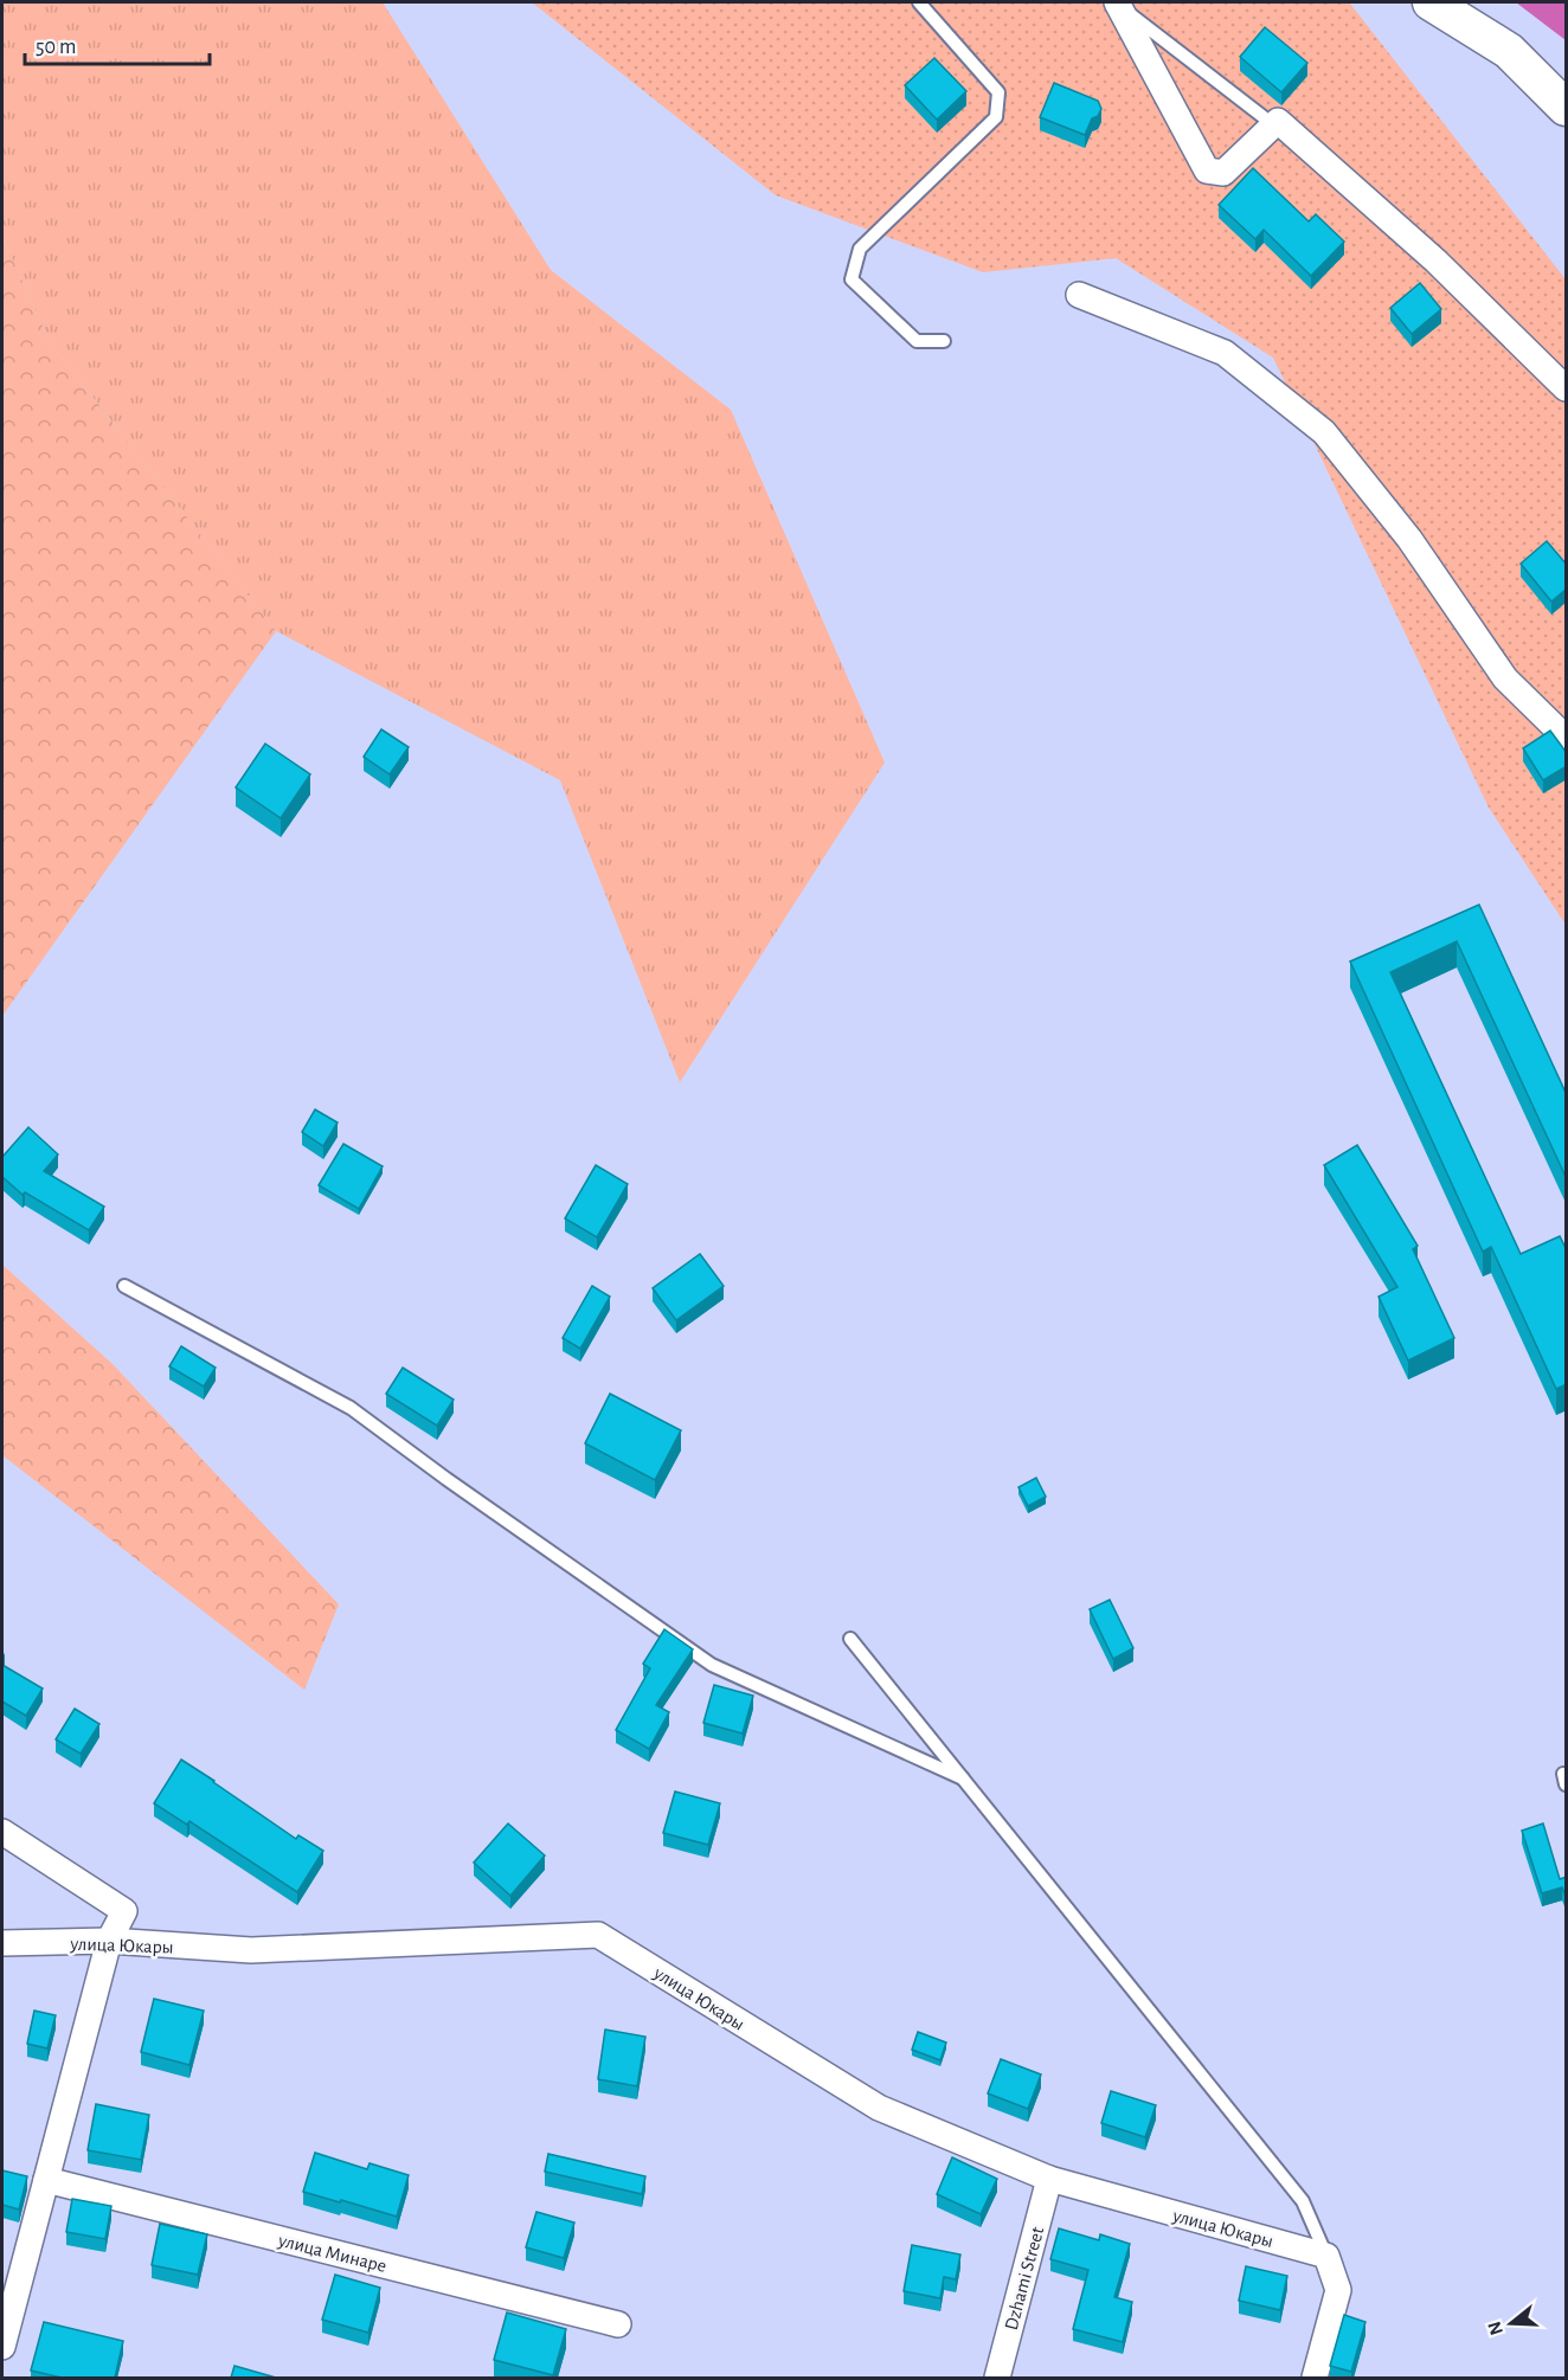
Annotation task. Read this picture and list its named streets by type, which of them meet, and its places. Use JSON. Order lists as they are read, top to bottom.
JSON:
{
  "streets": {
    "street": ["улица Юкары", "улица Минаре", "Dzhami Street"]
  },
  "crossings": [
    ["улица Юкары", "Dzhami Street"]
  ],
  "scale_bar": "50 m",
  "north": "left"
}
